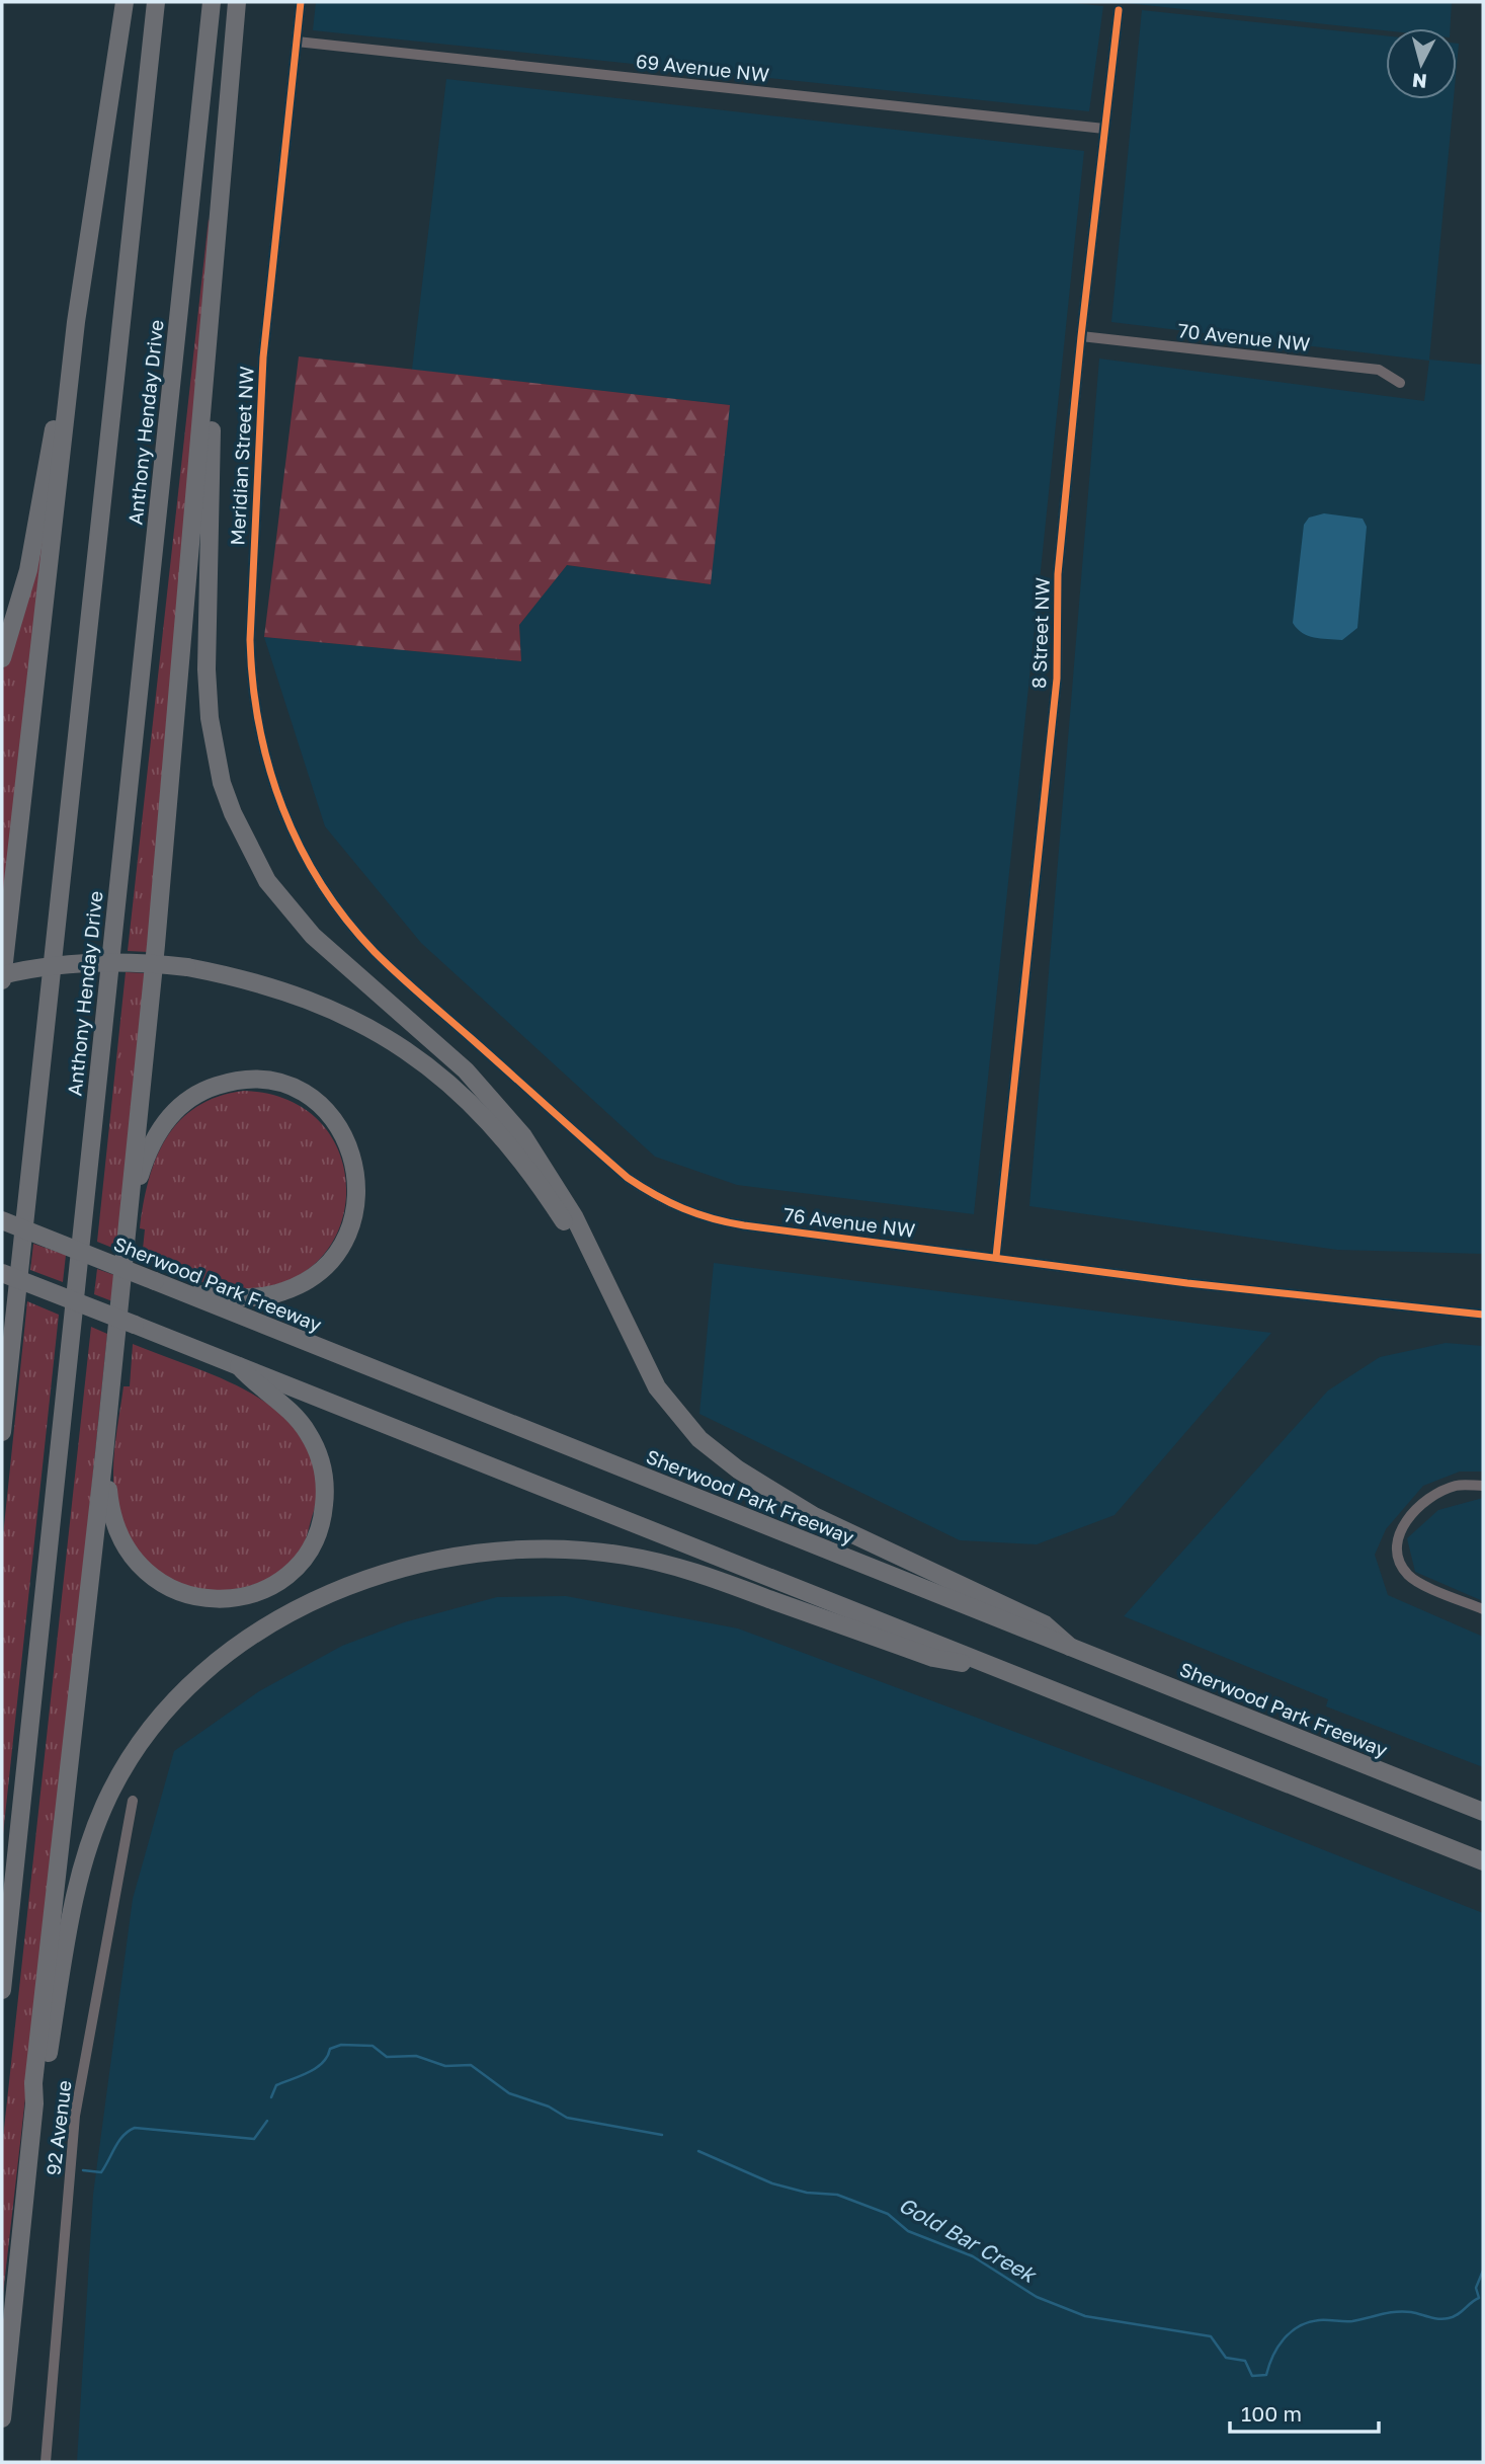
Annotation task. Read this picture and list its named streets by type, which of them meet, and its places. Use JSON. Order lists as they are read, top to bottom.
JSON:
{
  "streets": {
    "highway": ["Anthony Henday Drive", "Sherwood Park Freeway"],
    "street": [
      "69 Avenue NW",
      "70 Avenue NW",
      "Meridian Street NW",
      "8 Street NW",
      "76 Avenue NW",
      "92 Avenue"
    ]
  },
  "crossings": [
    ["69 Avenue NW", "Meridian Street NW"],
    ["69 Avenue NW", "8 Street NW"],
    ["70 Avenue NW", "8 Street NW"],
    ["Meridian Street NW", "76 Avenue NW"],
    ["8 Street NW", "76 Avenue NW"]
  ],
  "water": ["Gold Bar Creek"],
  "scale_bar": "100 m",
  "north": "bottom"
}
